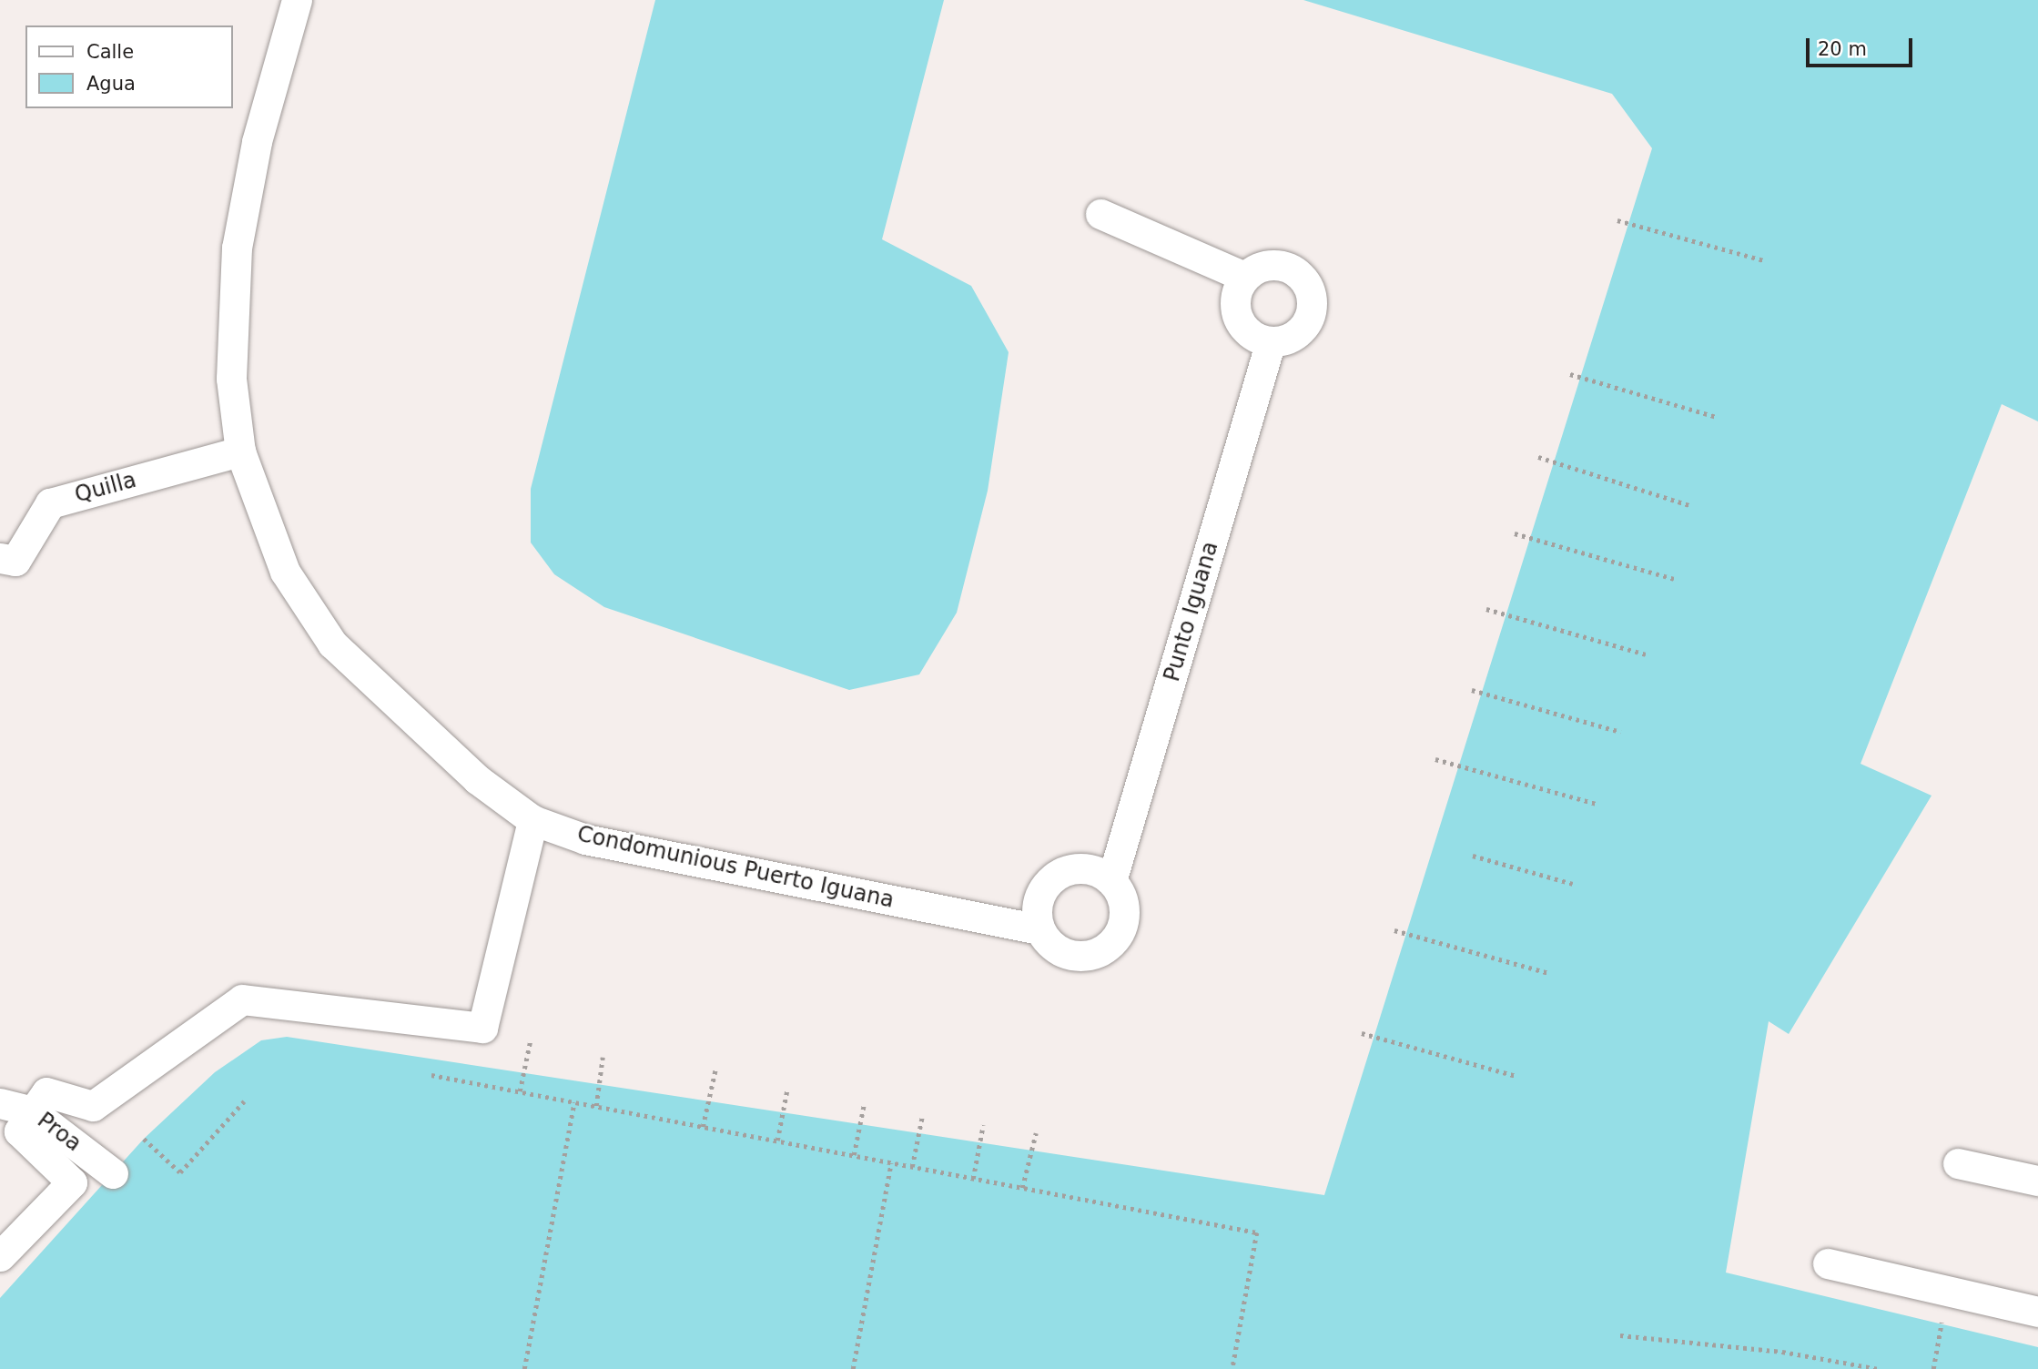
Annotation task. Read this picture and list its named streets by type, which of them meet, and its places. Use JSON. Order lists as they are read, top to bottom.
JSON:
{
  "streets": {
    "street": [
      "Quilla",
      "Punto Iguana",
      "Condomunious Puerto Iguana",
      "Proa"
    ]
  },
  "crossings": [
    ["Quilla", "Condomunious Puerto Iguana"],
    ["Punto Iguana", "Condomunious Puerto Iguana"]
  ],
  "legend": ["Calle", "Agua"],
  "scale_bar": "20 m"
}
